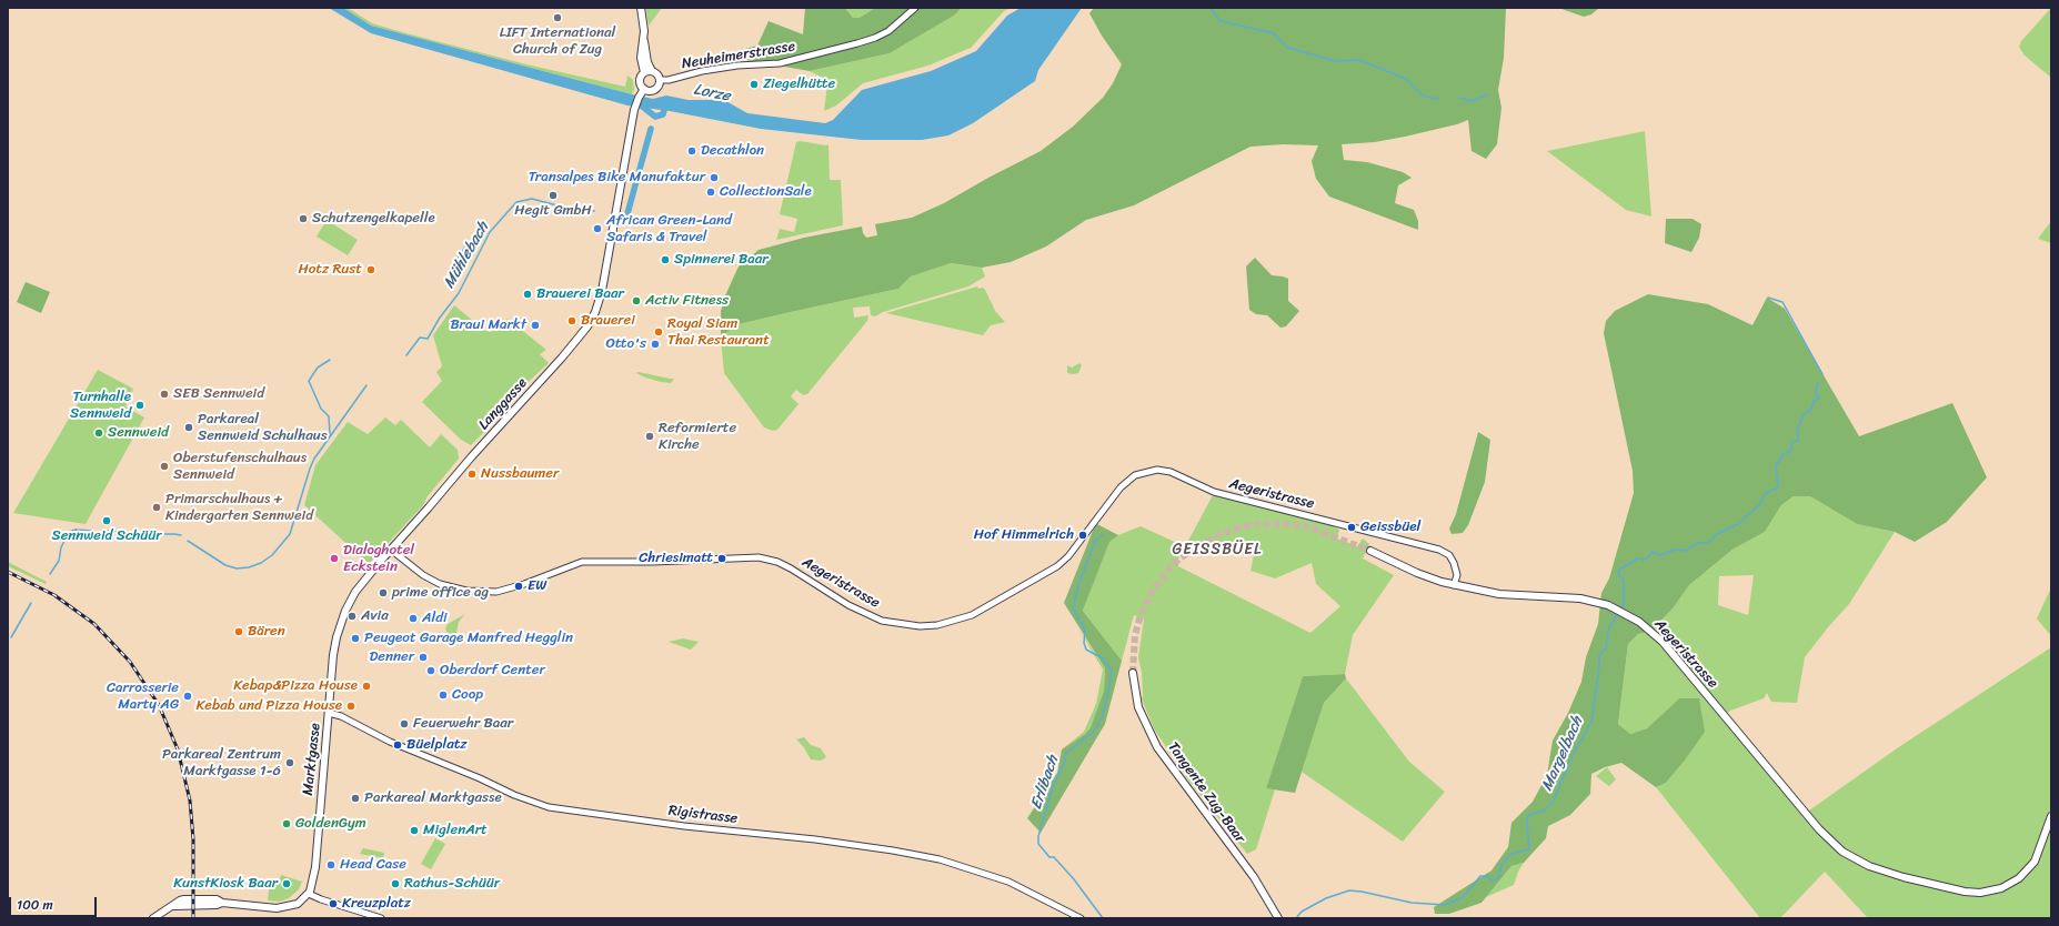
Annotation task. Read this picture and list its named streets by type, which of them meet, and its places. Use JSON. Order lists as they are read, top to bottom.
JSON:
{
  "streets": {
    "main road": [
      "Langgasse",
      "Aegeristrasse",
      "Marktgasse",
      "Tangente Zug-Baar"
    ],
    "street": ["Neuheimerstrasse", "Rigistrasse"]
  },
  "crossings": [
    ["Neuheimerstrasse", "Langgasse"],
    ["Langgasse", "Aegeristrasse"],
    ["Langgasse", "Marktgasse"],
    ["Langgasse", "Rigistrasse"],
    ["Marktgasse", "Rigistrasse"]
  ],
  "districts": ["GEISSBÜEL"],
  "water": [
    "Lorze",
    "Mühlebach",
    "Margelbach",
    "Erlibach"
  ],
  "places": [
    "LIFT International Church of Zug",
    "Ziegelhütte",
    "Decathlon",
    "Transalpes Bike Manufaktur",
    "CollectionSale",
    "Hegit GmbH",
    "Schutzengelkapelle",
    "African Green-Land Safaris & Travel",
    "Spinnerei Baar",
    "Hotz Rust",
    "Brauerei Baar",
    "Activ Fitness",
    "Brauerei",
    "Braui Markt",
    "Royal Siam Thai Restaurant",
    "Otto's",
    "SEB Sennweid",
    "Turnhalle Sennweid",
    "Parkareal Sennweid Schulhaus",
    "Sennweid",
    "Reformierte Kirche",
    "Oberstufenschulhaus Sennweid",
    "Nussbaumer",
    "Primarschulhaus + Kindergarten Sennweid",
    "Sennweid Schüür",
    "Geissbüel",
    "Hof Himmelrich",
    "Dialoghotel Eckstein",
    "Chriesimatt",
    "EW",
    "prime office ag",
    "Avia",
    "Aldi",
    "Bären",
    "Peugeot Garage Manfred Hegglin",
    "Denner",
    "Oberdorf Center",
    "Kebap&Pizza House",
    "Coop",
    "Carrosserie Marty AG",
    "Kebab und Pizza House",
    "Feuerwehr Baar",
    "Büelplatz",
    "Parkareal Zentrum Marktgasse 1-6",
    "Parkareal Marktgasse",
    "GoldenGym",
    "MiglenArt",
    "Head Case",
    "KunstKiosk Baar",
    "Rathus-Schüür",
    "Kreuzplatz"
  ],
  "scale_bar": "100 m"
}
